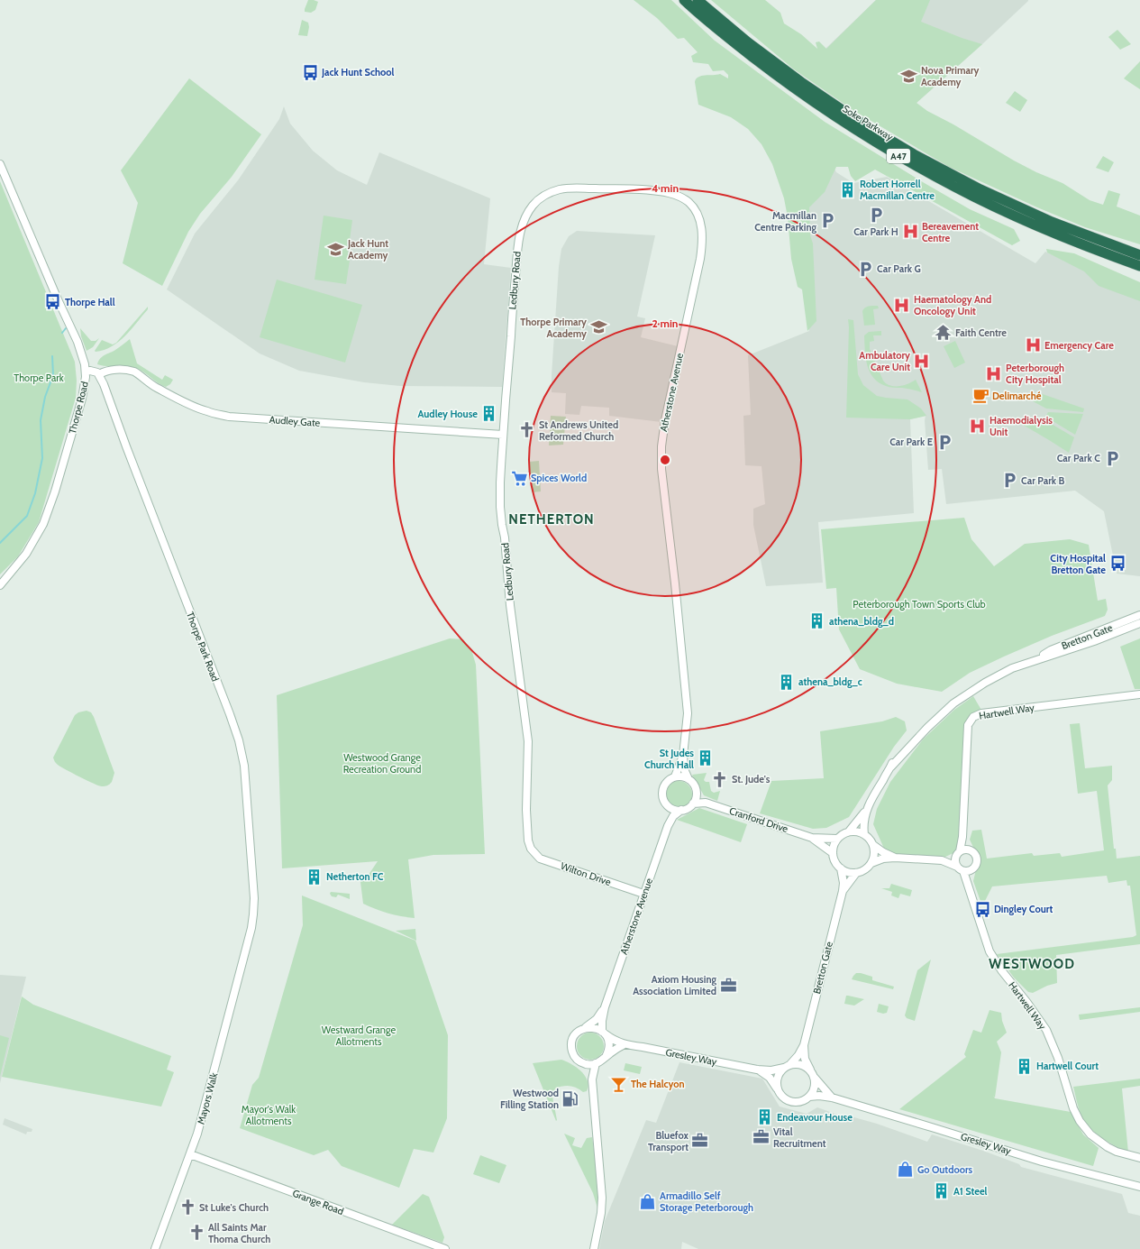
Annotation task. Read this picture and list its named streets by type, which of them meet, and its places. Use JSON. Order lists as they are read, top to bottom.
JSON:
{
  "streets": {
    "highway": ["Soke Parkway", "A47"],
    "street": [
      "Ledbury Road",
      "Atherstone Avenue",
      "Thorpe Road",
      "Audley Gate",
      "Bretton Gate",
      "Thorpe Park Road",
      "Hartwell Way",
      "Cranford Drive",
      "Wilton Drive",
      "Gresley Way",
      "Mayors Walk",
      "Grange Road"
    ]
  },
  "crossings": [
    ["Ledbury Road", "Atherstone Avenue"],
    ["Ledbury Road", "Audley Gate"],
    ["Ledbury Road", "Wilton Drive"],
    ["Atherstone Avenue", "Cranford Drive"],
    ["Atherstone Avenue", "Wilton Drive"],
    ["Atherstone Avenue", "Gresley Way"],
    ["Audley Gate", "Thorpe Park Road"],
    ["Bretton Gate", "Cranford Drive"],
    ["Bretton Gate", "Gresley Way"],
    ["Thorpe Park Road", "Mayors Walk"],
    ["Mayors Walk", "Grange Road"]
  ],
  "districts": ["NETHERTON", "WESTWOOD"],
  "parks": [
    "Thorpe Park",
    "Peterborough Town Sports Club",
    "Westwood Grange Recreation Ground",
    "Westward Grange Allotments",
    "Mayor's Walk Allotments"
  ],
  "places": {
    "bus stop": [
      "Jack Hunt School",
      "Thorpe Hall",
      "City Hospital Bretton Gate",
      "Dingley Court"
    ],
    "school or university": ["Nova Primary Academy", "Jack Hunt Academy", "Thorpe Primary Academy"],
    "building": [
      "Robert Horrell Macmillan Centre",
      "Audley House",
      "athena_bldg_d",
      "athena_bldg_c",
      "St Judes Church Hall",
      "Netherton FC",
      "Hartwell Court",
      "Endeavour House",
      "A1 Steel"
    ],
    "parking": [
      "Car Park H",
      "Macmillan Centre Parking",
      "Car Park G",
      "Car Park E",
      "Car Park C",
      "Car Park B"
    ],
    "hospital": [
      "Bereavement Centre",
      "Haematology And Oncology Unit",
      "Emergency Care",
      "Ambulatory Care Unit",
      "Peterborough City Hospital",
      "Haemodialysis Unit"
    ],
    "temple": ["Faith Centre"],
    "cafe": ["Delimarché"],
    "church": [
      "St Andrews United Reformed Church",
      "St. Jude's",
      "St Luke's Church",
      "All Saints Mar Thoma Church"
    ],
    "supermarket": ["Spices World"],
    "office": ["Axiom Housing Association Limited", "Vital Recruitment", "Bluefox Transport"],
    "bar": ["The Halcyon"],
    "fuel station": ["Westwood Filling Station"],
    "shop": ["Go Outdoors", "Armadillo Self Storage Peterborough"]
  },
  "rings": ["4 min", "2 min"]
}
